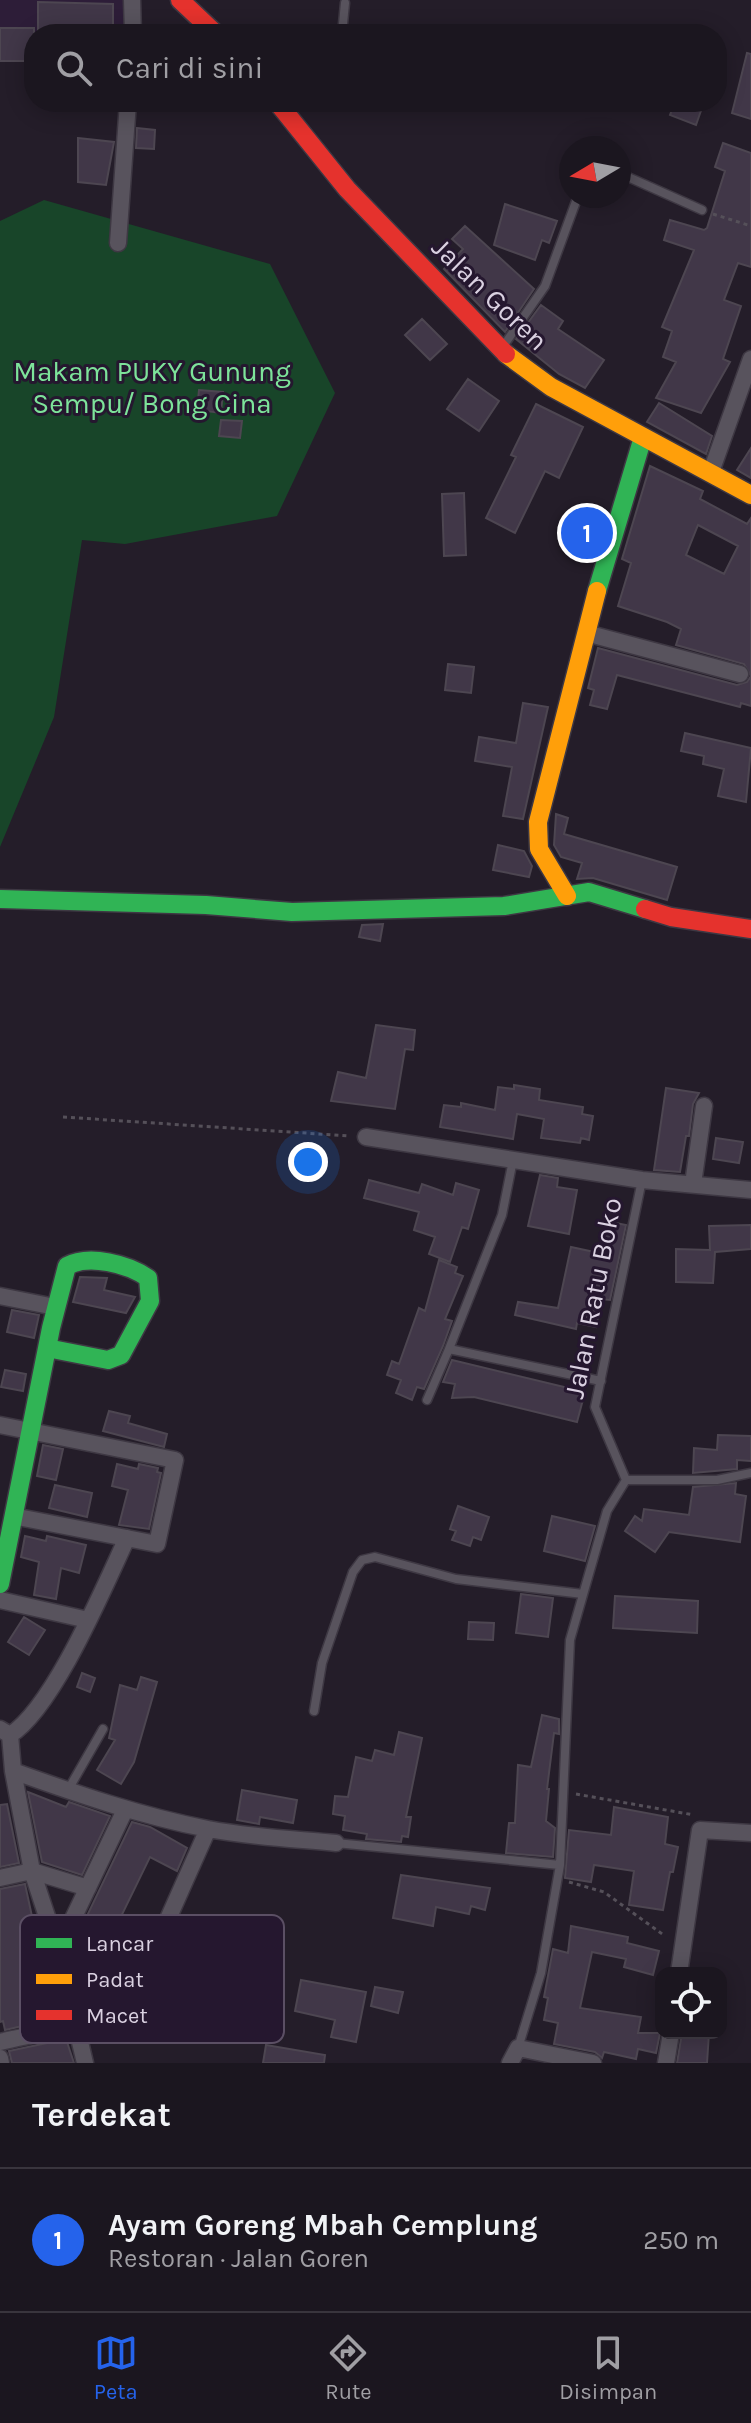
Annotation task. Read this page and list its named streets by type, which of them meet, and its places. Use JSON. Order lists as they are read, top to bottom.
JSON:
{
  "streets": {
    "street": ["Jalan Goren"],
    "lane": ["Jalan Ratu Boko"]
  },
  "parks": ["Makam PUKY Gunung Sempu/ Bong Cina"],
  "legend": ["Lancar", "Padat", "Macet"],
  "north": "left",
  "page": {
    "search": "Cari di sini",
    "pins": "1",
    "heading": "Terdekat",
    "list": [
      {
        "mark": "1",
        "name": "Ayam Goreng Mbah Cemplung",
        "note": "Restoran · Jalan Goren",
        "value": "250 m"
      }
    ],
    "nav": ["Peta", "Rute", "Disimpan"]
  }
}
